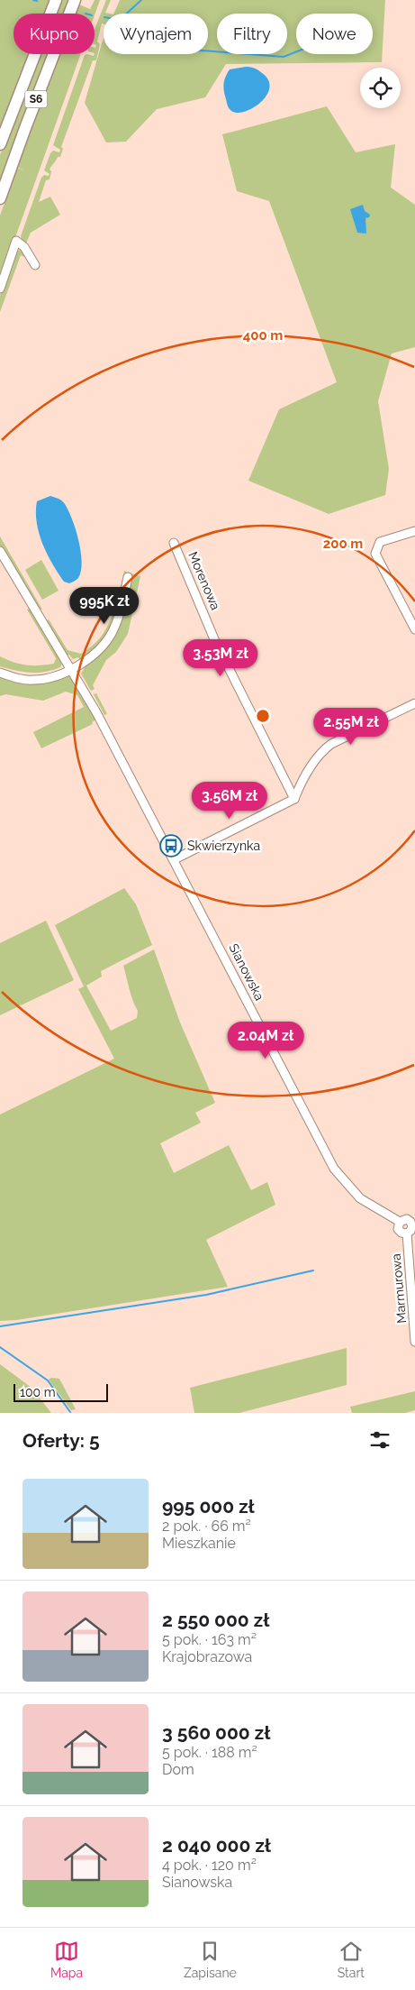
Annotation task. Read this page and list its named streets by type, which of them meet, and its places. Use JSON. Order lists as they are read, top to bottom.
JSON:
{
  "streets": {
    "highway": ["S6"],
    "street": ["Morenowa", "Sianowska", "Marmurowa"]
  },
  "crossings": [
    ["Sianowska", "Marmurowa"]
  ],
  "places": {
    "bus stop": ["Skwierzynka"]
  },
  "scale_bar": "100 m",
  "page": {
    "chip": [
      "Kupno",
      "Wynajem",
      "Filtry",
      "Nowe"
    ],
    "price": [
      "995K zł",
      "3.53M zł",
      "2.55M zł",
      "3.56M zł",
      "2.04M zł"
    ],
    "scale": "100 m",
    "heading": "Oferty: 5",
    "list": [
      {
        "name": "995 000 zł",
        "note": "2 pok. · 66 m² · Mieszkanie"
      },
      {
        "name": "2 550 000 zł",
        "note": "5 pok. · 163 m² · Krajobrazowa"
      },
      {
        "name": "3 560 000 zł",
        "note": "5 pok. · 188 m² · Dom"
      },
      {
        "name": "2 040 000 zł",
        "note": "4 pok. · 120 m² · Sianowska"
      }
    ],
    "tabs": ["Mapa", "Zapisane", "Start"]
  },
  "rings": ["400 m", "200 m"]
}
